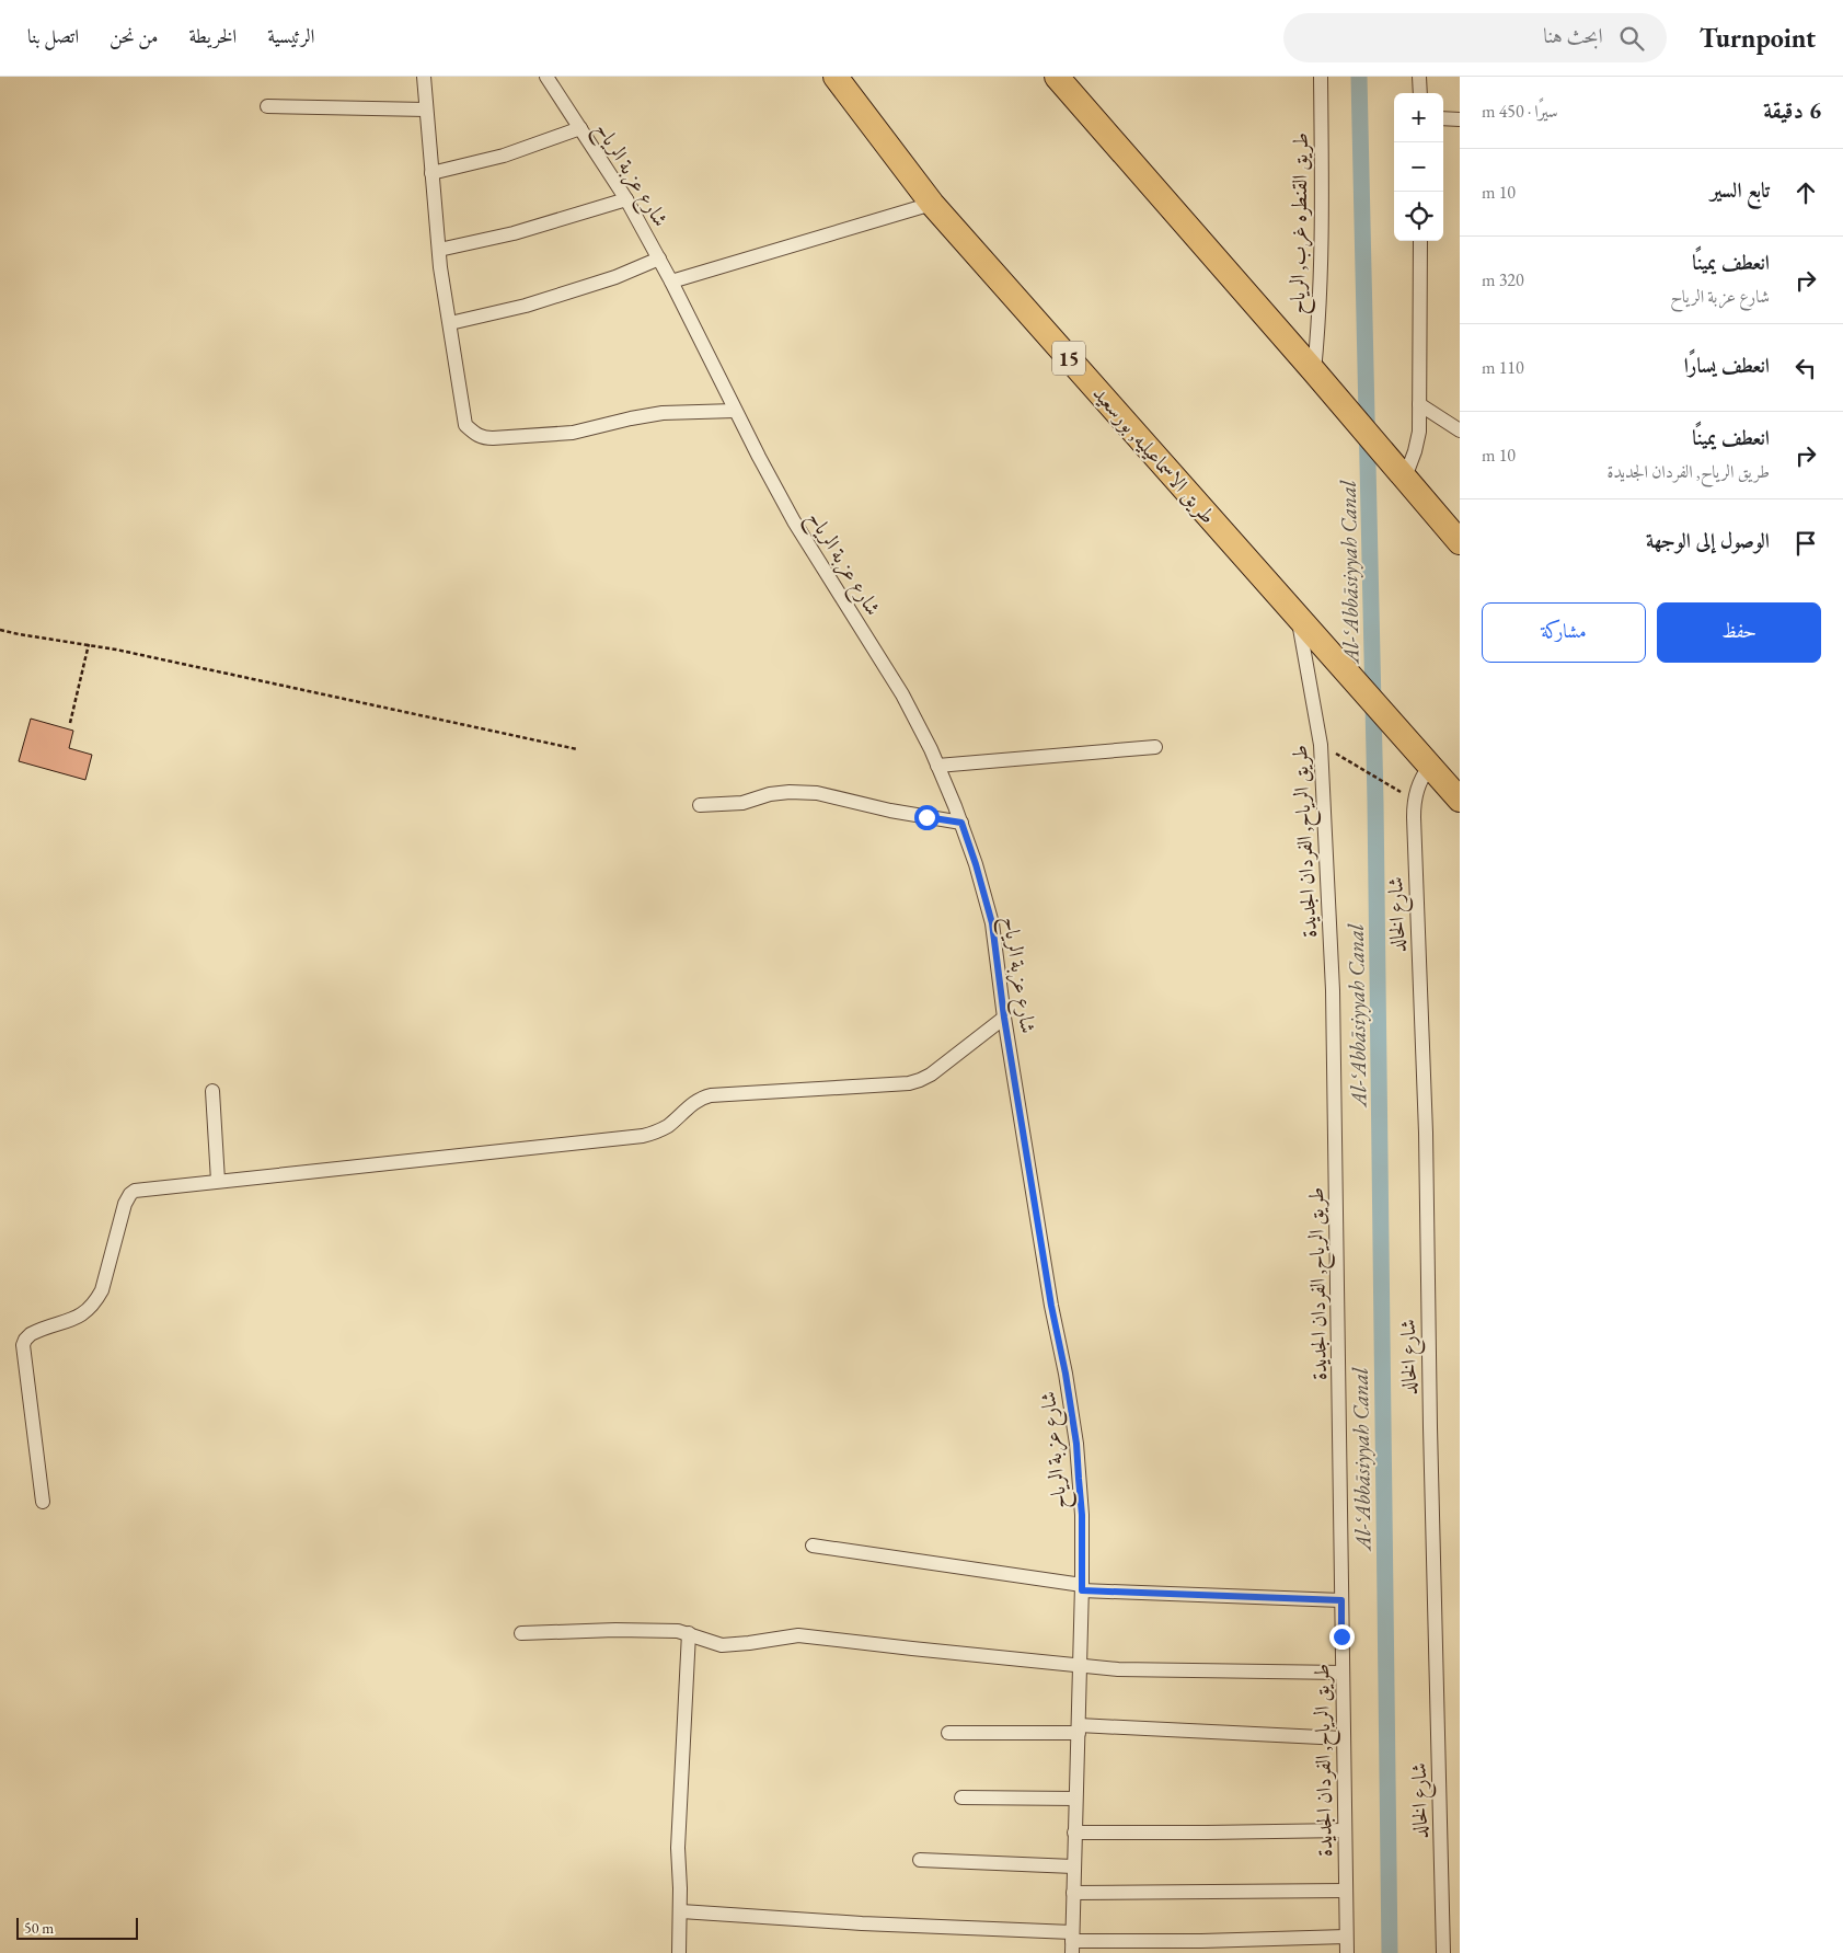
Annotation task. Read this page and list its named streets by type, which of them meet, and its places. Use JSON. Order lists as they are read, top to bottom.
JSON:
{
  "streets": {
    "highway": ["15", "طريق الاسماعيليه, بورسعيد"],
    "street": [
      "شارع عزبة الرياح",
      "طريق القنطره غرب, الرياح",
      "طريق الرياح, الفردان الجديدة",
      "شارع الخالد"
    ]
  },
  "crossings": [
    ["طريق الاسماعيليه, بورسعيد", "طريق الرياح, الفردان الجديدة"],
    ["طريق الاسماعيليه, بورسعيد", "شارع الخالد"]
  ],
  "water": ["Al-ʿAbbāsiyyah Canal"],
  "scale_bar": "50 m",
  "page": {
    "header": "Turnpoint",
    "search": "ابحث هنا",
    "nav": [
      "الرئيسية",
      "الخريطة",
      "من نحن",
      "اتصل بنا"
    ],
    "heading": ["6 دقيقة", "سيرًا · 450 m"],
    "map_buttons": ["+", "−"],
    "list": [
      ["تابع السير", "10 m"],
      ["انعطف يمينًا", "شارع عزبة الرياح", "320 m"],
      ["انعطف يسارًا", "110 m"],
      ["انعطف يمينًا", "طريق الرياح, الفردان الجديدة", "10 m"],
      "الوصول إلى الوجهة"
    ],
    "buttons": ["حفظ", "مشاركة"],
    "scale": "50 m"
  }
}
